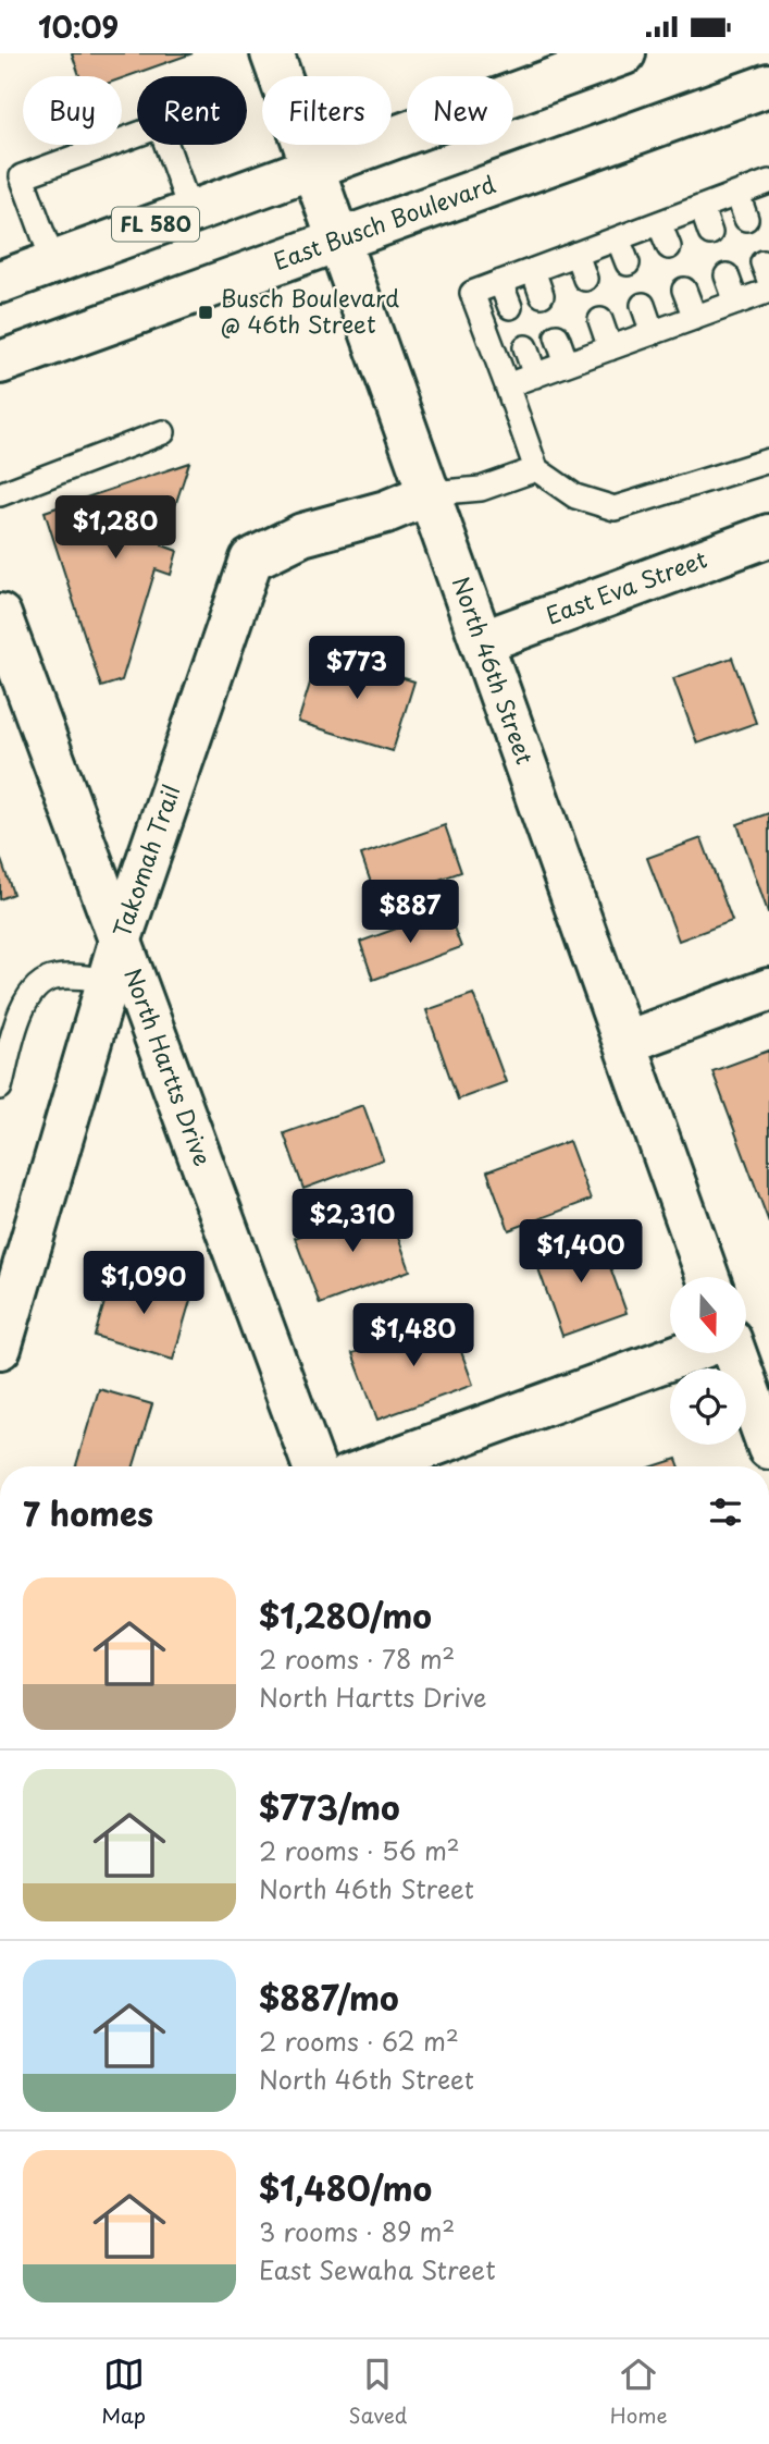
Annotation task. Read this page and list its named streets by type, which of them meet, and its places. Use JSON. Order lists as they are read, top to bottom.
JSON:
{
  "streets": {
    "street": [
      "East Busch Boulevard",
      "FL 580",
      "East Eva Street",
      "North 46th Street",
      "Takomah Trail",
      "North Hartts Drive"
    ]
  },
  "crossings": [
    ["East Busch Boulevard", "North 46th Street"],
    ["FL 580", "North 46th Street"],
    ["East Eva Street", "North 46th Street"],
    ["North 46th Street", "Takomah Trail"],
    ["Takomah Trail", "North Hartts Drive"]
  ],
  "places": {
    "transit": ["Busch Boulevard @ 46th Street"]
  },
  "north": "bottom",
  "page": {
    "status": "10:09",
    "chip": [
      "Buy",
      "Rent",
      "Filters",
      "New"
    ],
    "price": [
      "$1,280",
      "$773",
      "$887",
      "$2,310",
      "$1,400",
      "$1,090",
      "$1,480"
    ],
    "heading": "7 homes",
    "list": [
      {
        "name": "$1,280/mo",
        "note": "2 rooms · 78 m² · North Hartts Drive"
      },
      {
        "name": "$773/mo",
        "note": "2 rooms · 56 m² · North 46th Street"
      },
      {
        "name": "$887/mo",
        "note": "2 rooms · 62 m² · North 46th Street"
      },
      {
        "name": "$1,480/mo",
        "note": "3 rooms · 89 m² · East Sewaha Street"
      }
    ],
    "tabs": ["Map", "Saved", "Home"]
  }
}
